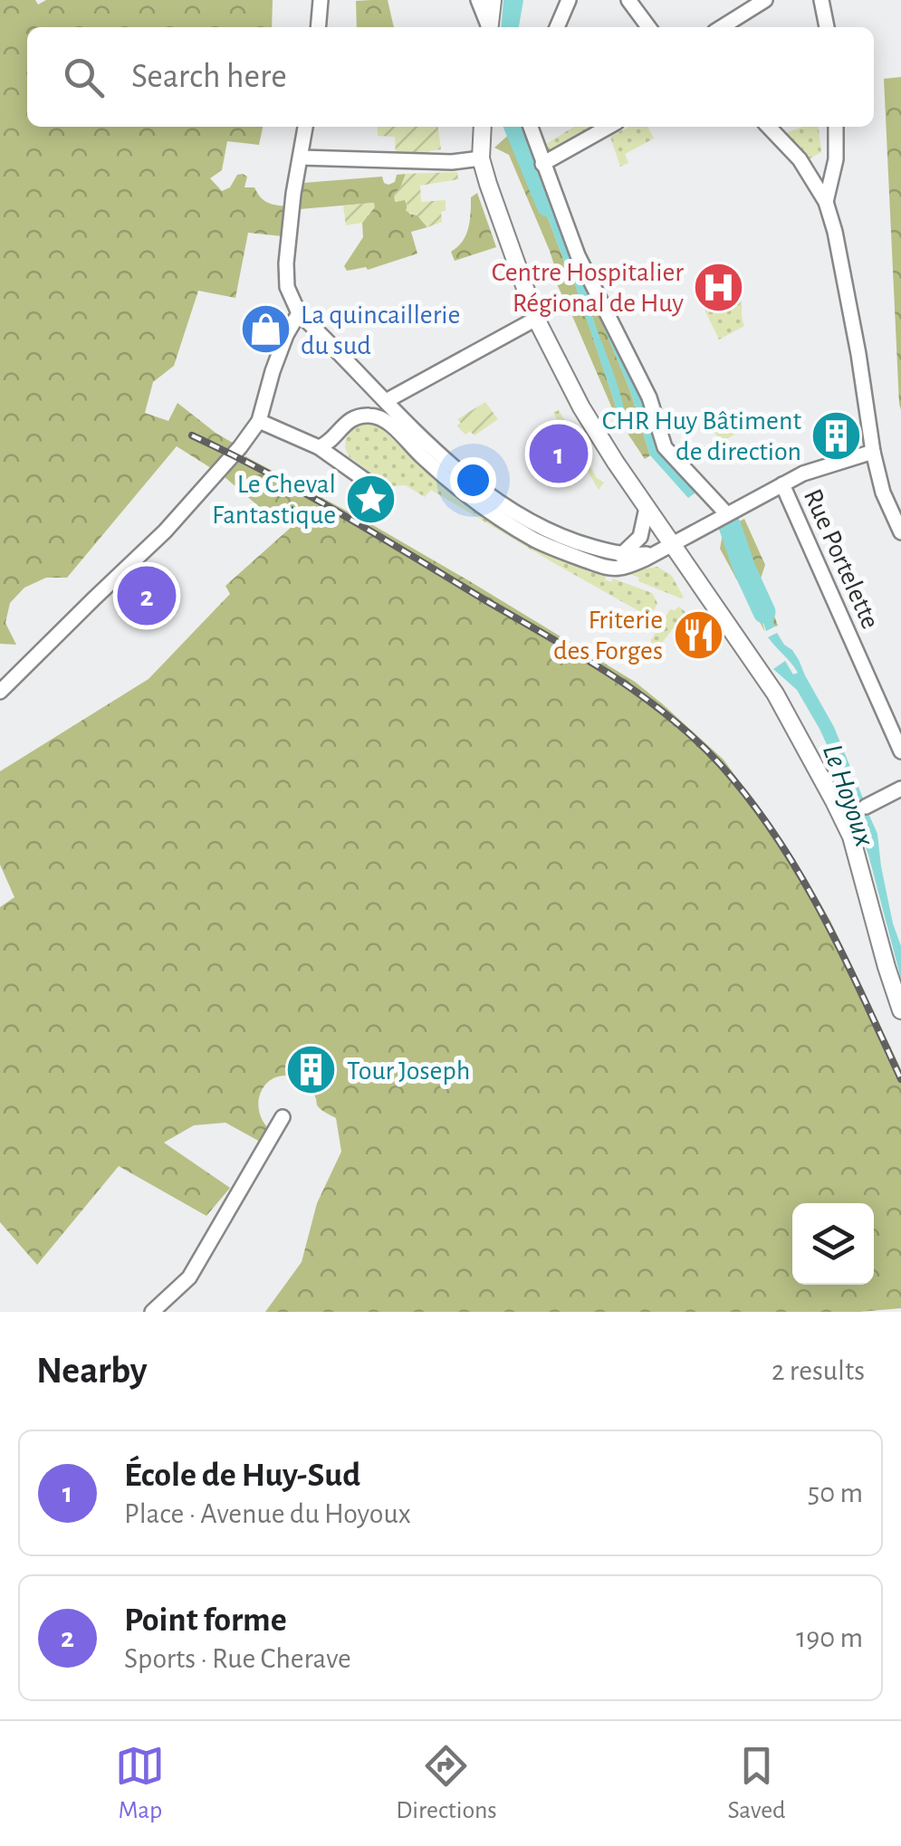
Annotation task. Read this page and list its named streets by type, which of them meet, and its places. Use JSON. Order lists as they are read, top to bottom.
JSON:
{
  "streets": {
    "street": ["Rue Portelette"]
  },
  "water": ["Le Hoyoux"],
  "places": {
    "hospital": ["Centre Hospitalier Régional de Huy"],
    "shop": ["La quincaillerie du sud"],
    "building": ["CHR Huy Bâtiment de direction", "Tour Joseph"],
    "place": ["Le Cheval Fantastique"],
    "restaurant": ["Friterie des Forges"]
  },
  "page": {
    "search": "Search here",
    "pins": ["1", "2"],
    "heading": ["Nearby", "2 results"],
    "list": [
      {
        "mark": "1",
        "name": "École de Huy-Sud",
        "note": "Place · Avenue du Hoyoux",
        "value": "50 m"
      },
      {
        "mark": "2",
        "name": "Point forme",
        "note": "Sports · Rue Cherave",
        "value": "190 m"
      }
    ],
    "nav": ["Map", "Directions", "Saved"]
  }
}
